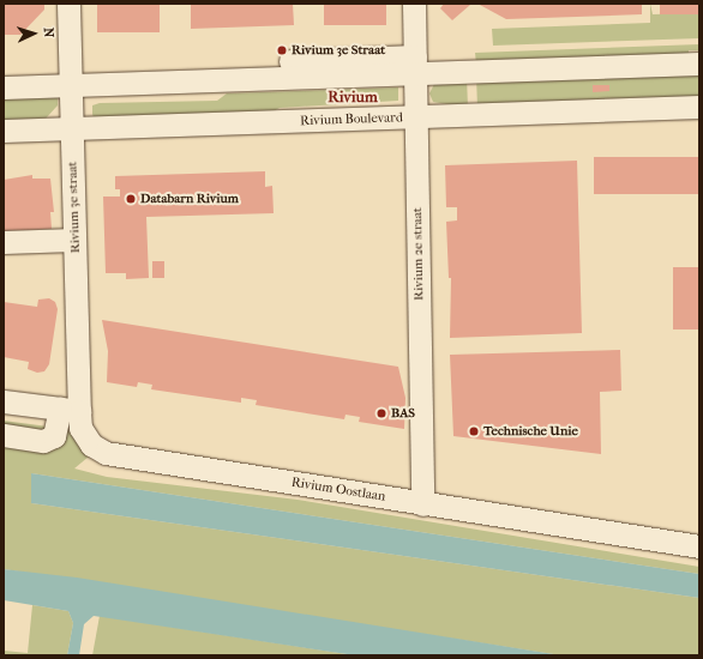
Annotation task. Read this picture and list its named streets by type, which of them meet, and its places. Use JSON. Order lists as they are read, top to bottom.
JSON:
{
  "streets": {
    "street": [
      "Rivium Boulevard",
      "Rivium 3e straat",
      "Rivium 2e straat",
      "Rivium Oostlaan"
    ]
  },
  "crossings": [
    ["Rivium Boulevard", "Rivium 3e straat"],
    ["Rivium Boulevard", "Rivium 2e straat"],
    ["Rivium 3e straat", "Rivium Oostlaan"],
    ["Rivium 2e straat", "Rivium Oostlaan"]
  ],
  "districts": ["Rivium"],
  "places": [
    "Rivium 3e Straat",
    "Databarn Rivium",
    "BAS",
    "Technische Unie"
  ],
  "north": "right"
}
